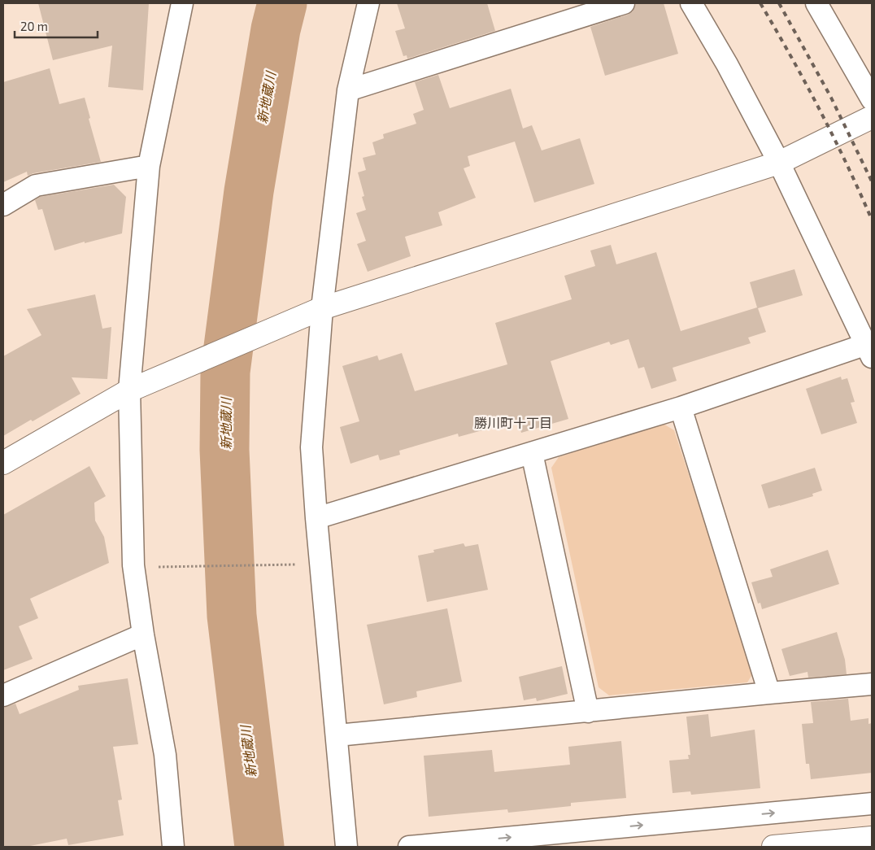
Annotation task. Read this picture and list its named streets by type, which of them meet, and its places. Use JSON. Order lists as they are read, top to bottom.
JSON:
{
  "districts": ["勝川町十丁目"],
  "water": ["新地蔵川"],
  "scale_bar": "20 m"
}
